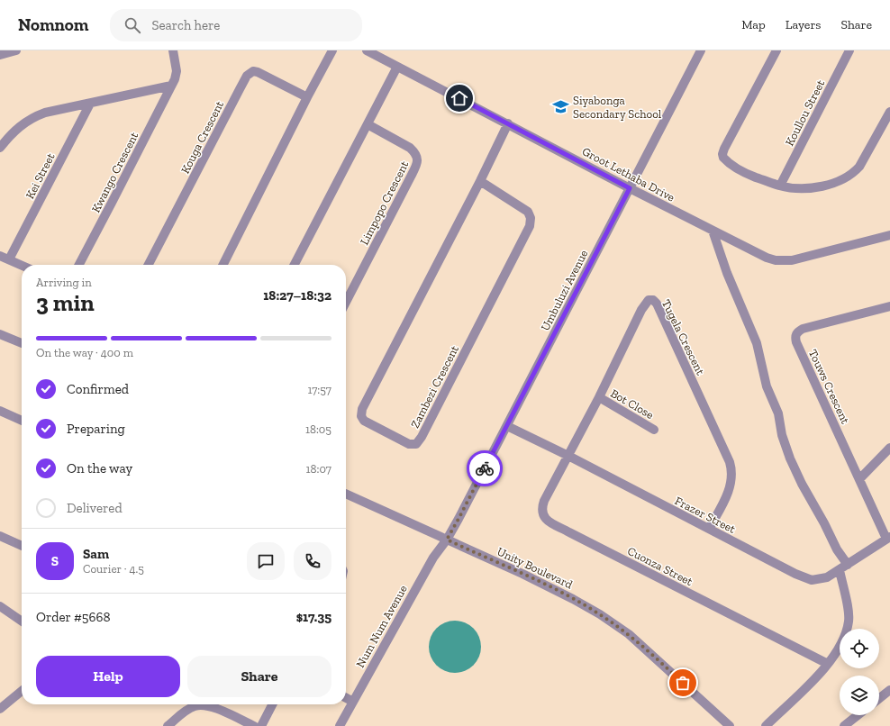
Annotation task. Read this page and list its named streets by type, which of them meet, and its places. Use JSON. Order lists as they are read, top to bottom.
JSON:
{
  "streets": {
    "street": [
      "Koullou Street",
      "Kouga Crescent",
      "Kwango Crescent",
      "Groot Lethaba Drive",
      "Kei Street",
      "Limpopo Crescent",
      "Umbuluzi Avenue",
      "Tugela Crescent",
      "Zambezi Crescent",
      "Touws Crescent",
      "Bot Close",
      "Frazer Street",
      "Cuonza Street",
      "Unity Boulevard",
      "Num Num Avenue"
    ]
  },
  "crossings": [
    ["Groot Lethaba Drive", "Umbuluzi Avenue"],
    ["Groot Lethaba Drive", "Zambezi Crescent"],
    ["Umbuluzi Avenue", "Frazer Street"],
    ["Umbuluzi Avenue", "Unity Boulevard"],
    ["Umbuluzi Avenue", "Num Num Avenue"],
    ["Tugela Crescent", "Bot Close"],
    ["Tugela Crescent", "Frazer Street"],
    ["Tugela Crescent", "Cuonza Street"],
    ["Touws Crescent", "Frazer Street"],
    ["Frazer Street", "Cuonza Street"],
    ["Unity Boulevard", "Num Num Avenue"]
  ],
  "places": {
    "school or university": ["Siyabonga Secondary School"]
  },
  "page": {
    "header": "Nomnom",
    "search": "Search here",
    "nav": ["Map", "Layers", "Share"],
    "heading": ["3 min", "Arriving in", "18:27–18:32"],
    "panel": [
      "Sam",
      "Courier · 4.5",
      "Order #5668",
      "$17.35"
    ],
    "bar": "On the way · 400 m",
    "list": [
      ["Confirmed", "17:57"],
      ["Preparing", "18:05"],
      ["On the way", "18:07"],
      "Delivered"
    ],
    "round": "S",
    "buttons": ["Help", "Share"]
  }
}
